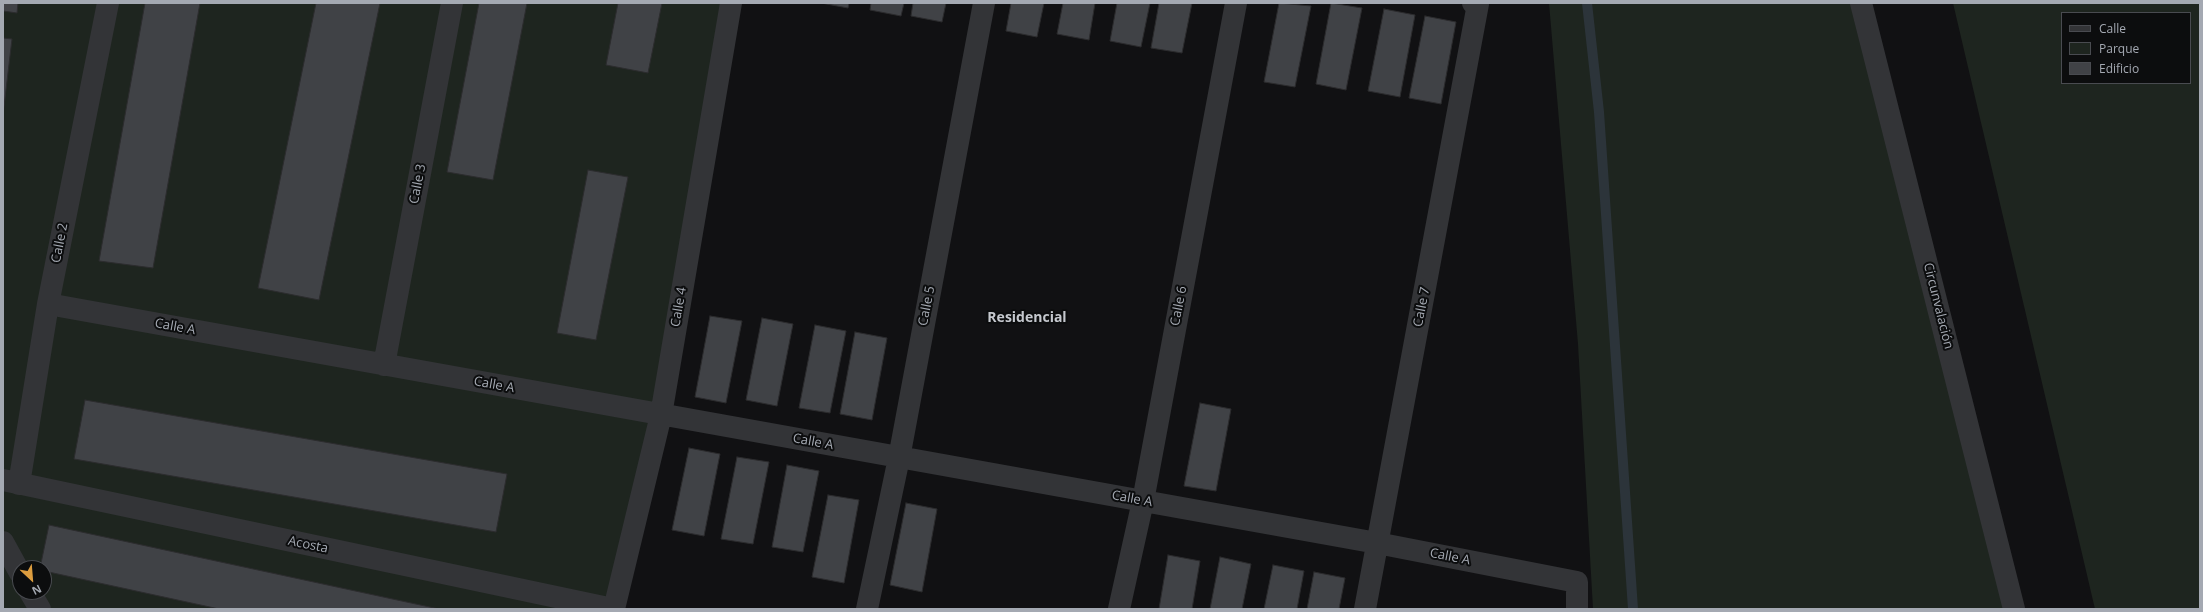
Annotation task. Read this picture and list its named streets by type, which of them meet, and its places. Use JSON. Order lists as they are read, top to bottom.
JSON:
{
  "streets": {
    "street": [
      "Calle 3",
      "Calle 2",
      "Calle 5",
      "Calle 6",
      "Circunvalación",
      "Calle 4",
      "Calle 7",
      "Calle A",
      "Acosta"
    ]
  },
  "crossings": [
    ["Calle 3", "Calle A"],
    ["Calle 2", "Calle A"],
    ["Calle 2", "Acosta"],
    ["Calle 5", "Calle A"],
    ["Calle 6", "Calle A"],
    ["Calle 4", "Calle A"],
    ["Calle 4", "Acosta"],
    ["Calle 7", "Calle A"]
  ],
  "districts": ["Residencial"],
  "legend": ["Calle", "Parque", "Edificio"],
  "north": "bottom right"
}
